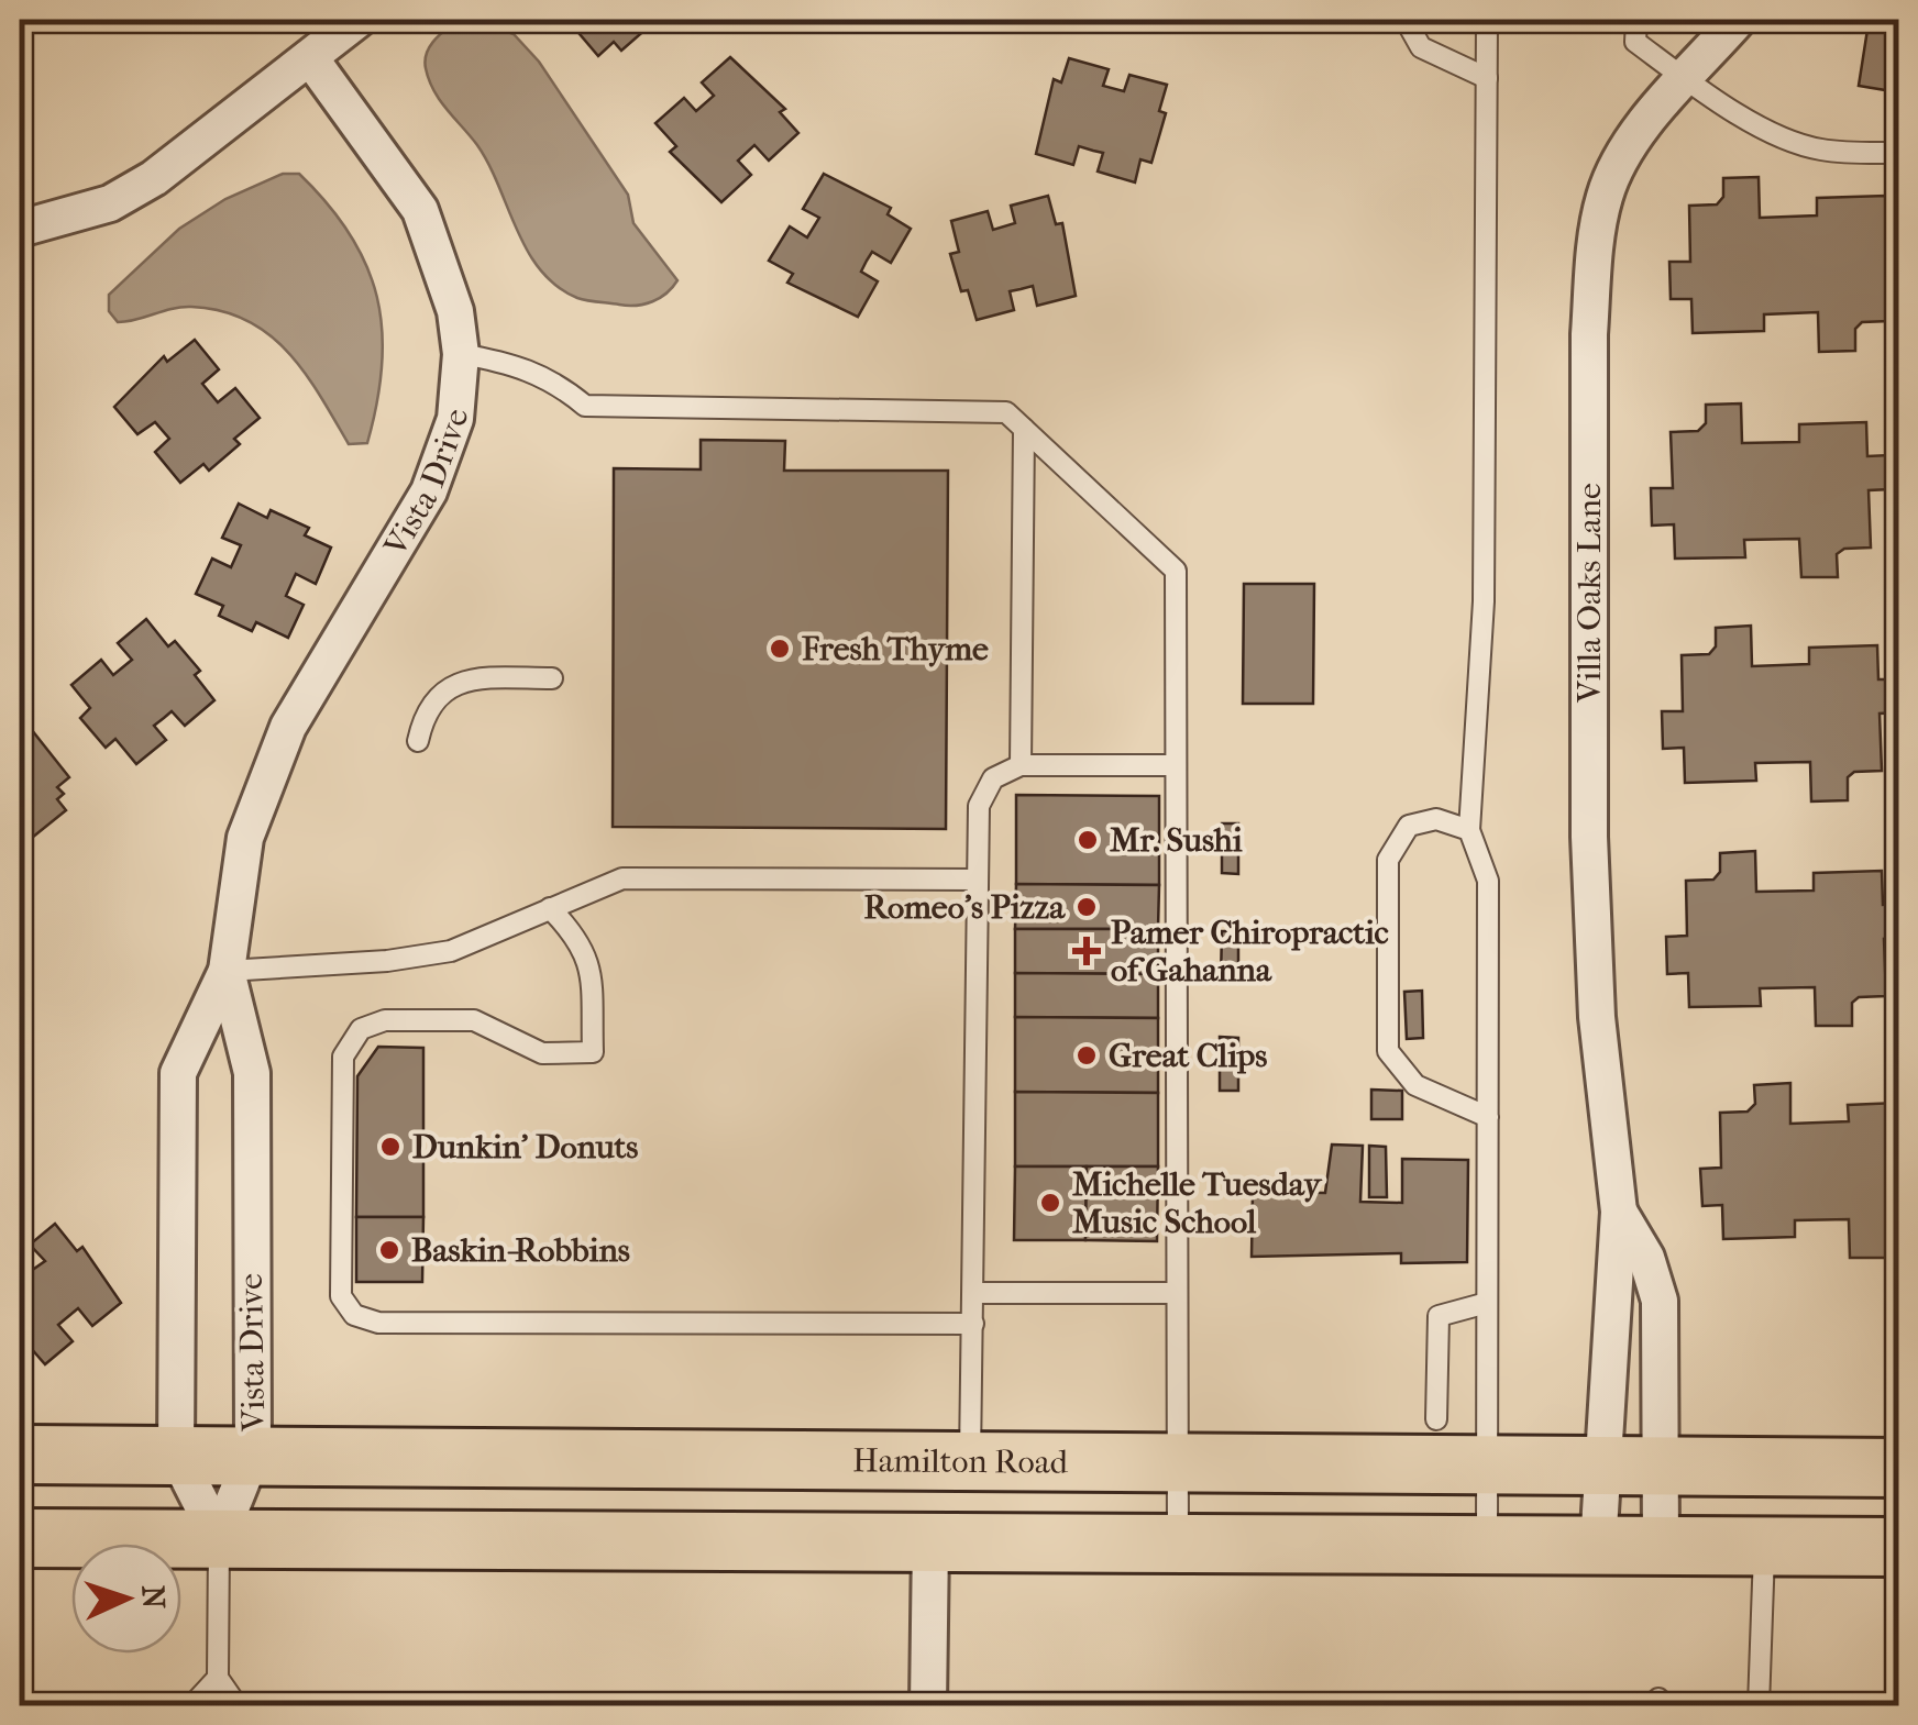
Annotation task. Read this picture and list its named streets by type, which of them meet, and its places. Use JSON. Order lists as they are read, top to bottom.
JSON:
{
  "streets": {
    "main road": ["Hamilton Road"],
    "street": ["Vista Drive", "Villa Oaks Lane"]
  },
  "crossings": [
    ["Vista Drive", "Hamilton Road"],
    ["Villa Oaks Lane", "Hamilton Road"]
  ],
  "places": {
    "other": [
      "Fresh Thyme",
      "Mr. Sushi",
      "Romeo's Pizza",
      "Great Clips",
      "Dunkin' Donuts",
      "Michelle Tuesday Music School",
      "Baskin-Robbins"
    ],
    "health": ["Pamer Chiropractic of Gahanna"]
  },
  "north": "right"
}
